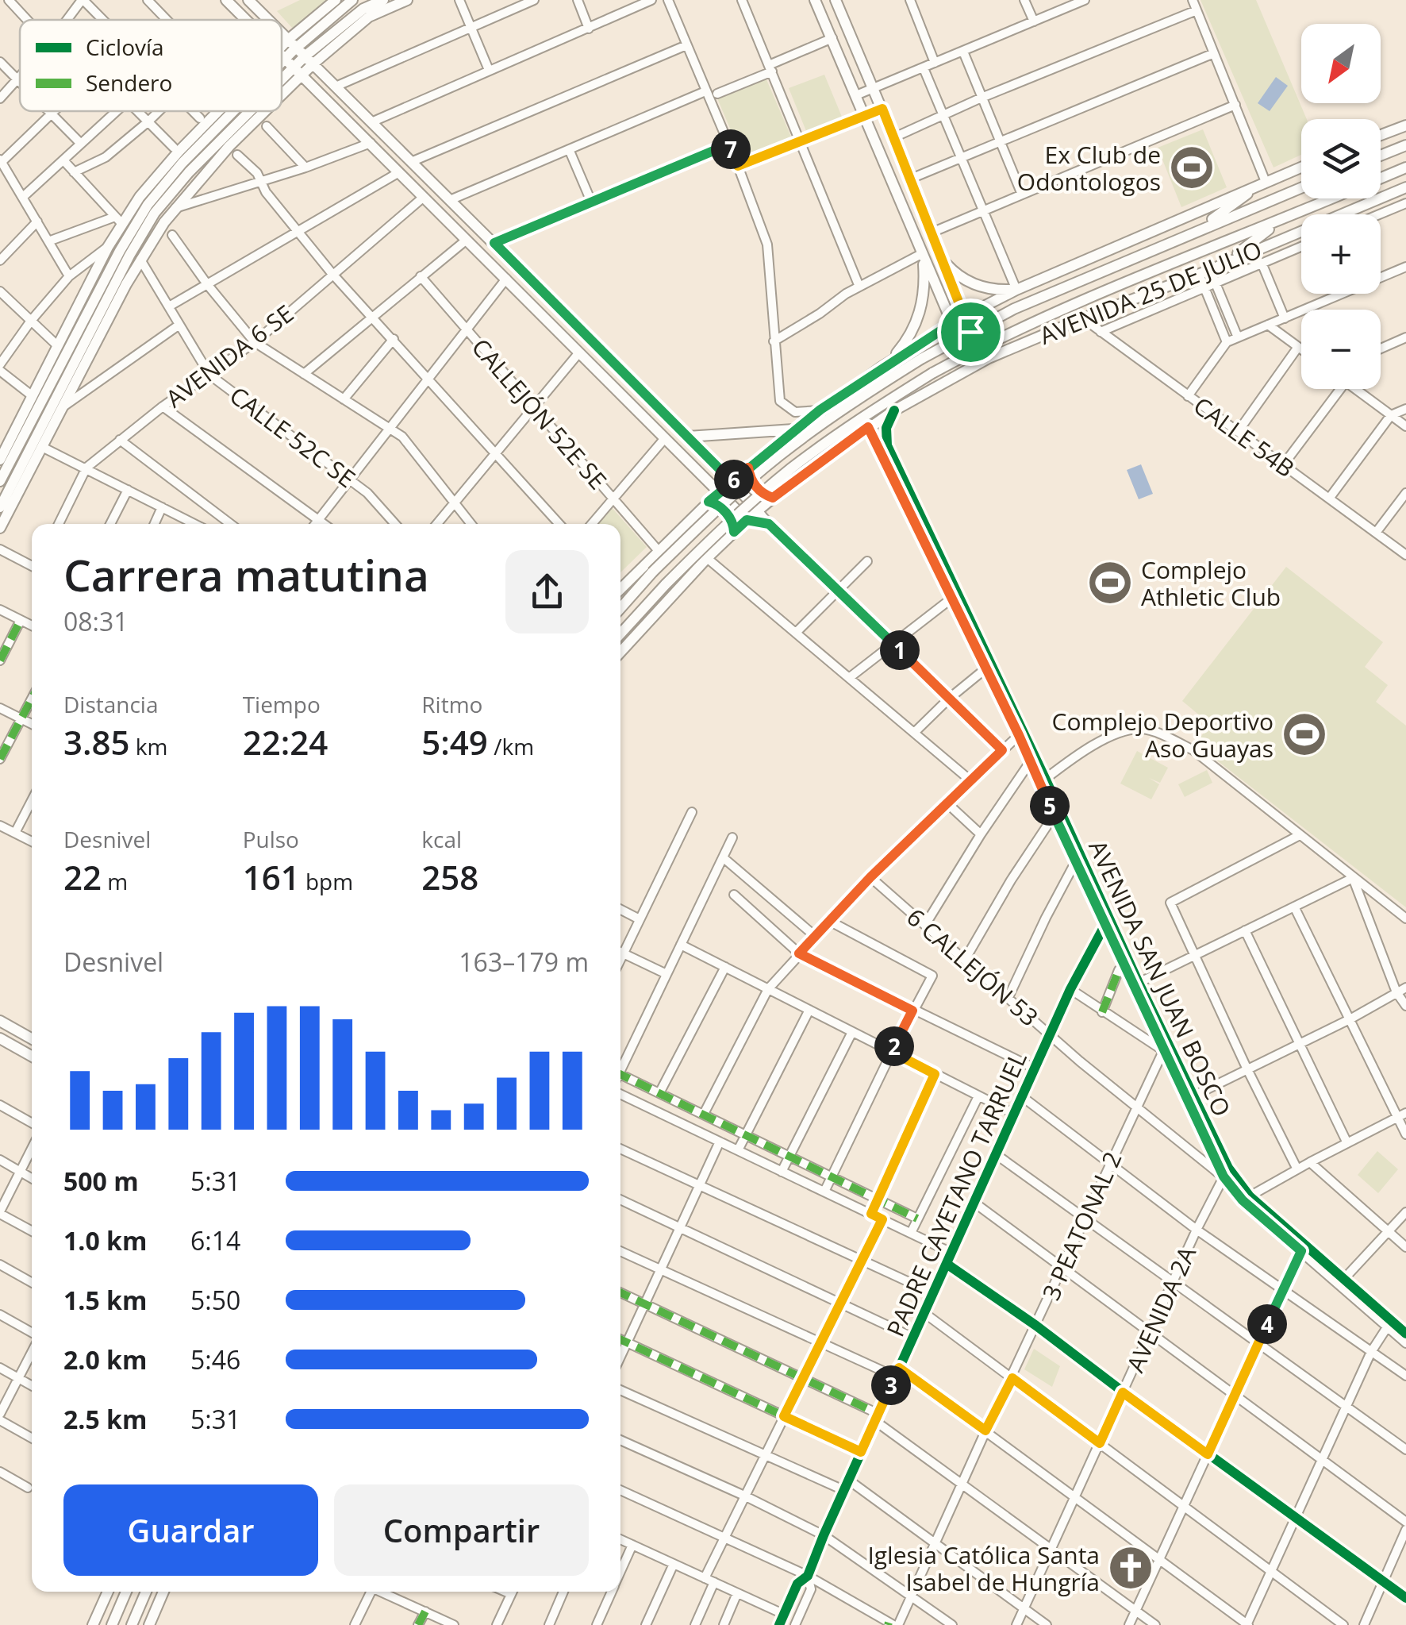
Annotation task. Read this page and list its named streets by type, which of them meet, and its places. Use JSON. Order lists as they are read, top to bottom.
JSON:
{
  "streets": {
    "main road": ["AVENIDA 25 DE JULIO"],
    "street": [
      "AVENIDA 6 SE",
      "CALLEJÓN 52E SE",
      "CALLE 52C SE",
      "CALLE 54B",
      "6 CALLEJÓN 53",
      "AVENIDA SAN JUAN BOSCO",
      "PADRE CAYETANO TARRUEL",
      "3 PEATONAL 2",
      "AVENIDA 2A"
    ]
  },
  "crossings": [
    ["AVENIDA 25 DE JULIO", "CALLE 54B"],
    ["AVENIDA 25 DE JULIO", "AVENIDA SAN JUAN BOSCO"],
    ["AVENIDA 6 SE", "CALLE 52C SE"],
    ["6 CALLEJÓN 53", "AVENIDA SAN JUAN BOSCO"],
    ["6 CALLEJÓN 53", "PADRE CAYETANO TARRUEL"],
    ["6 CALLEJÓN 53", "3 PEATONAL 2"],
    ["6 CALLEJÓN 53", "AVENIDA 2A"],
    ["AVENIDA SAN JUAN BOSCO", "PADRE CAYETANO TARRUEL"],
    ["AVENIDA SAN JUAN BOSCO", "3 PEATONAL 2"],
    ["AVENIDA SAN JUAN BOSCO", "AVENIDA 2A"]
  ],
  "places": {
    "sports": ["Ex Club de Odontologos", "Complejo Athletic Club", "Complejo Deportivo Aso Guayas"],
    "church": ["Iglesia Católica Santa Isabel de Hungría"]
  },
  "legend": ["Ciclovía", "Sendero"],
  "north": "bottom left",
  "page": {
    "map_buttons": ["+", "−"],
    "pins": [
      "7",
      "6",
      "1",
      "5",
      "2",
      "4",
      "3"
    ],
    "heading": ["Carrera matutina", "08:31"],
    "stats": [
      ["Distancia", "3.85 km"],
      ["Tiempo", "22:24"],
      ["Ritmo", "5:49 /km"],
      ["Desnivel", "22 m"],
      ["Pulso", "161 bpm"],
      ["kcal", "258"]
    ],
    "chart": ["Desnivel", "163–179 m"],
    "list": [
      {
        "name": "500 m",
        "note": "5:31"
      },
      {
        "name": "1.0 km",
        "note": "6:14"
      },
      {
        "name": "1.5 km",
        "note": "5:50"
      },
      {
        "name": "2.0 km",
        "note": "5:46"
      },
      {
        "name": "2.5 km",
        "note": "5:31"
      }
    ],
    "buttons": ["Guardar", "Compartir"]
  }
}
